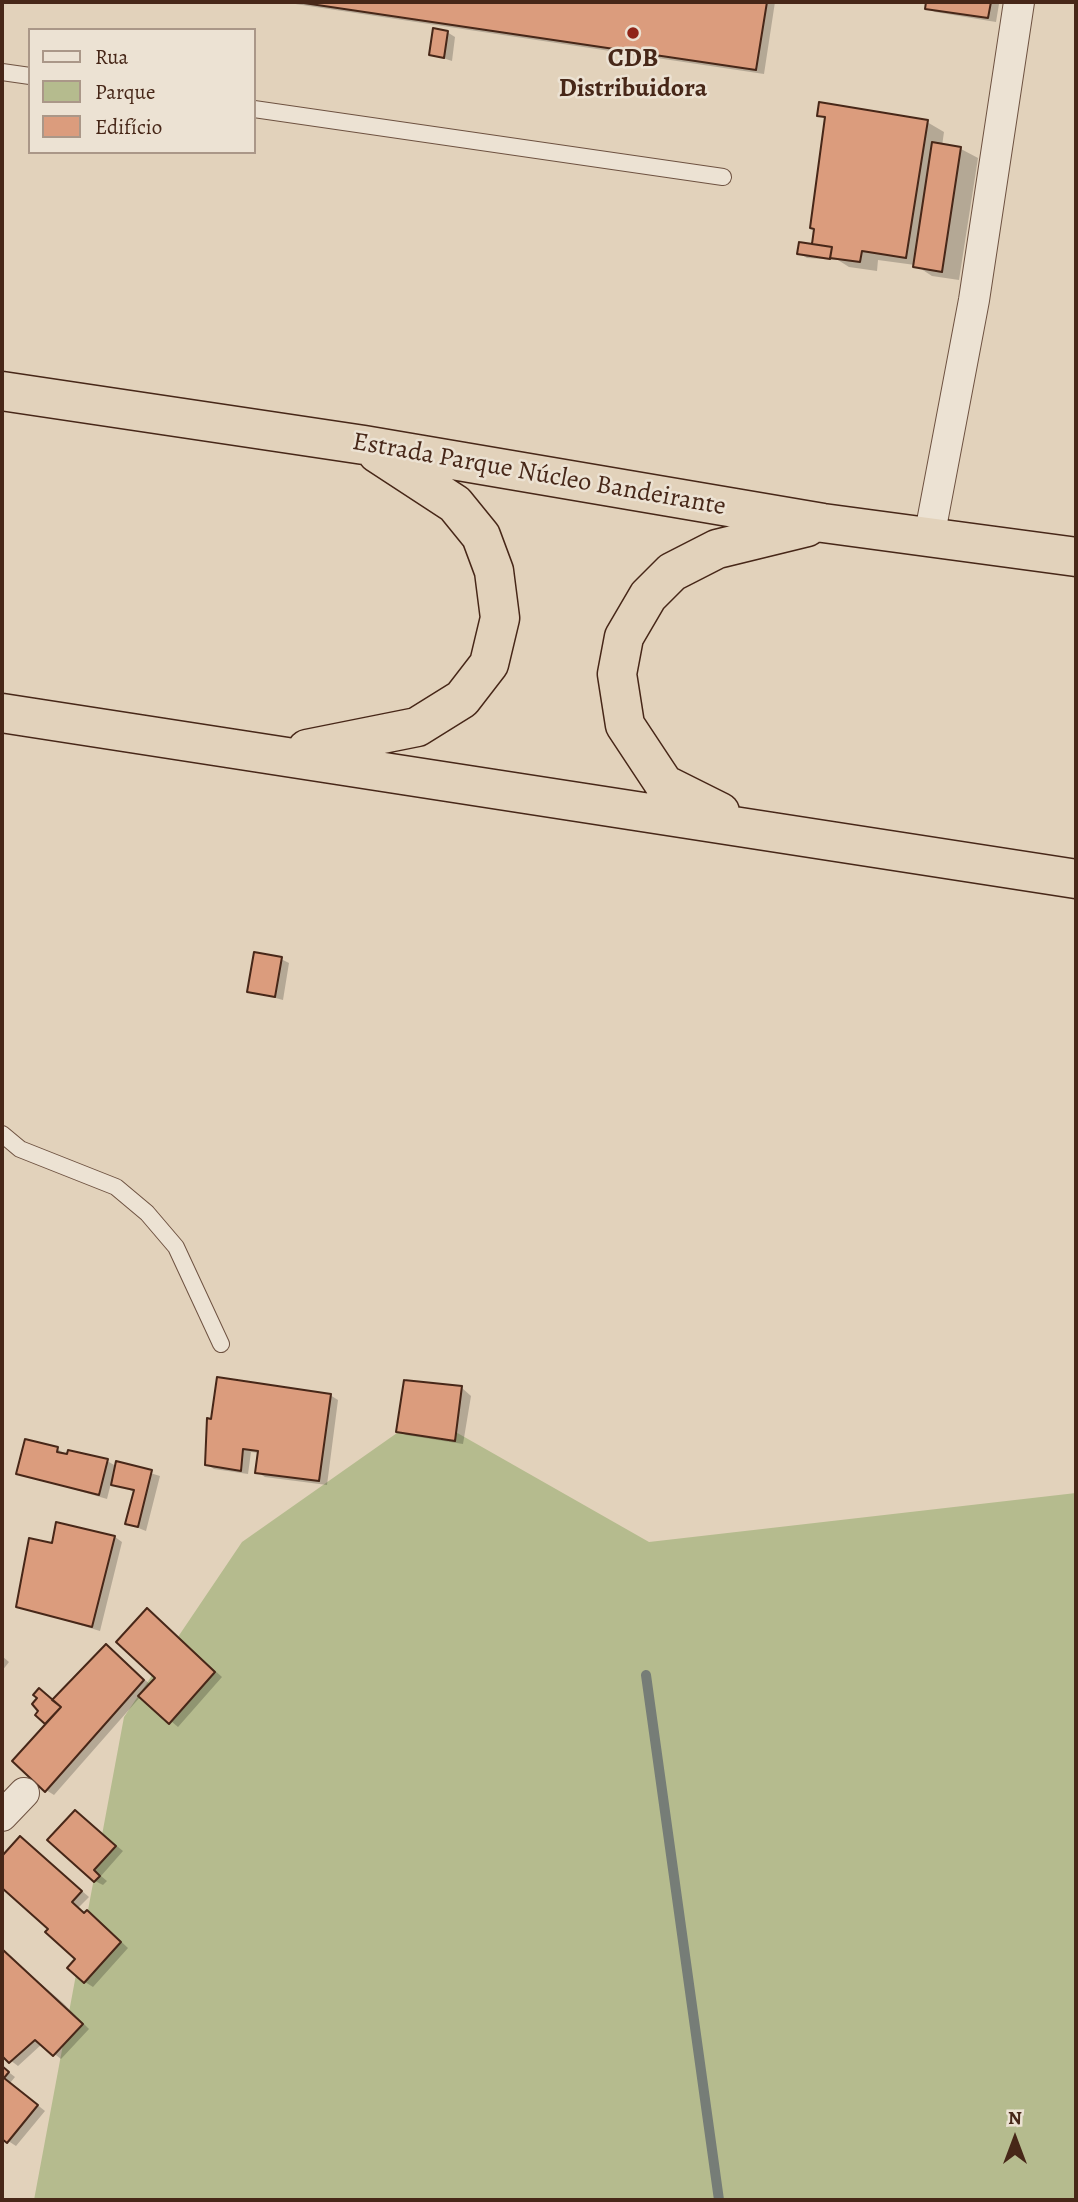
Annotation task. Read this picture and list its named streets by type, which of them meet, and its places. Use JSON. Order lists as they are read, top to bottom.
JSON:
{
  "streets": {
    "highway": ["Estrada Parque Núcleo Bandeirante"]
  },
  "places": ["CDB Distribuidora"],
  "legend": ["Rua", "Parque", "Edifício"],
  "north": "top"
}
